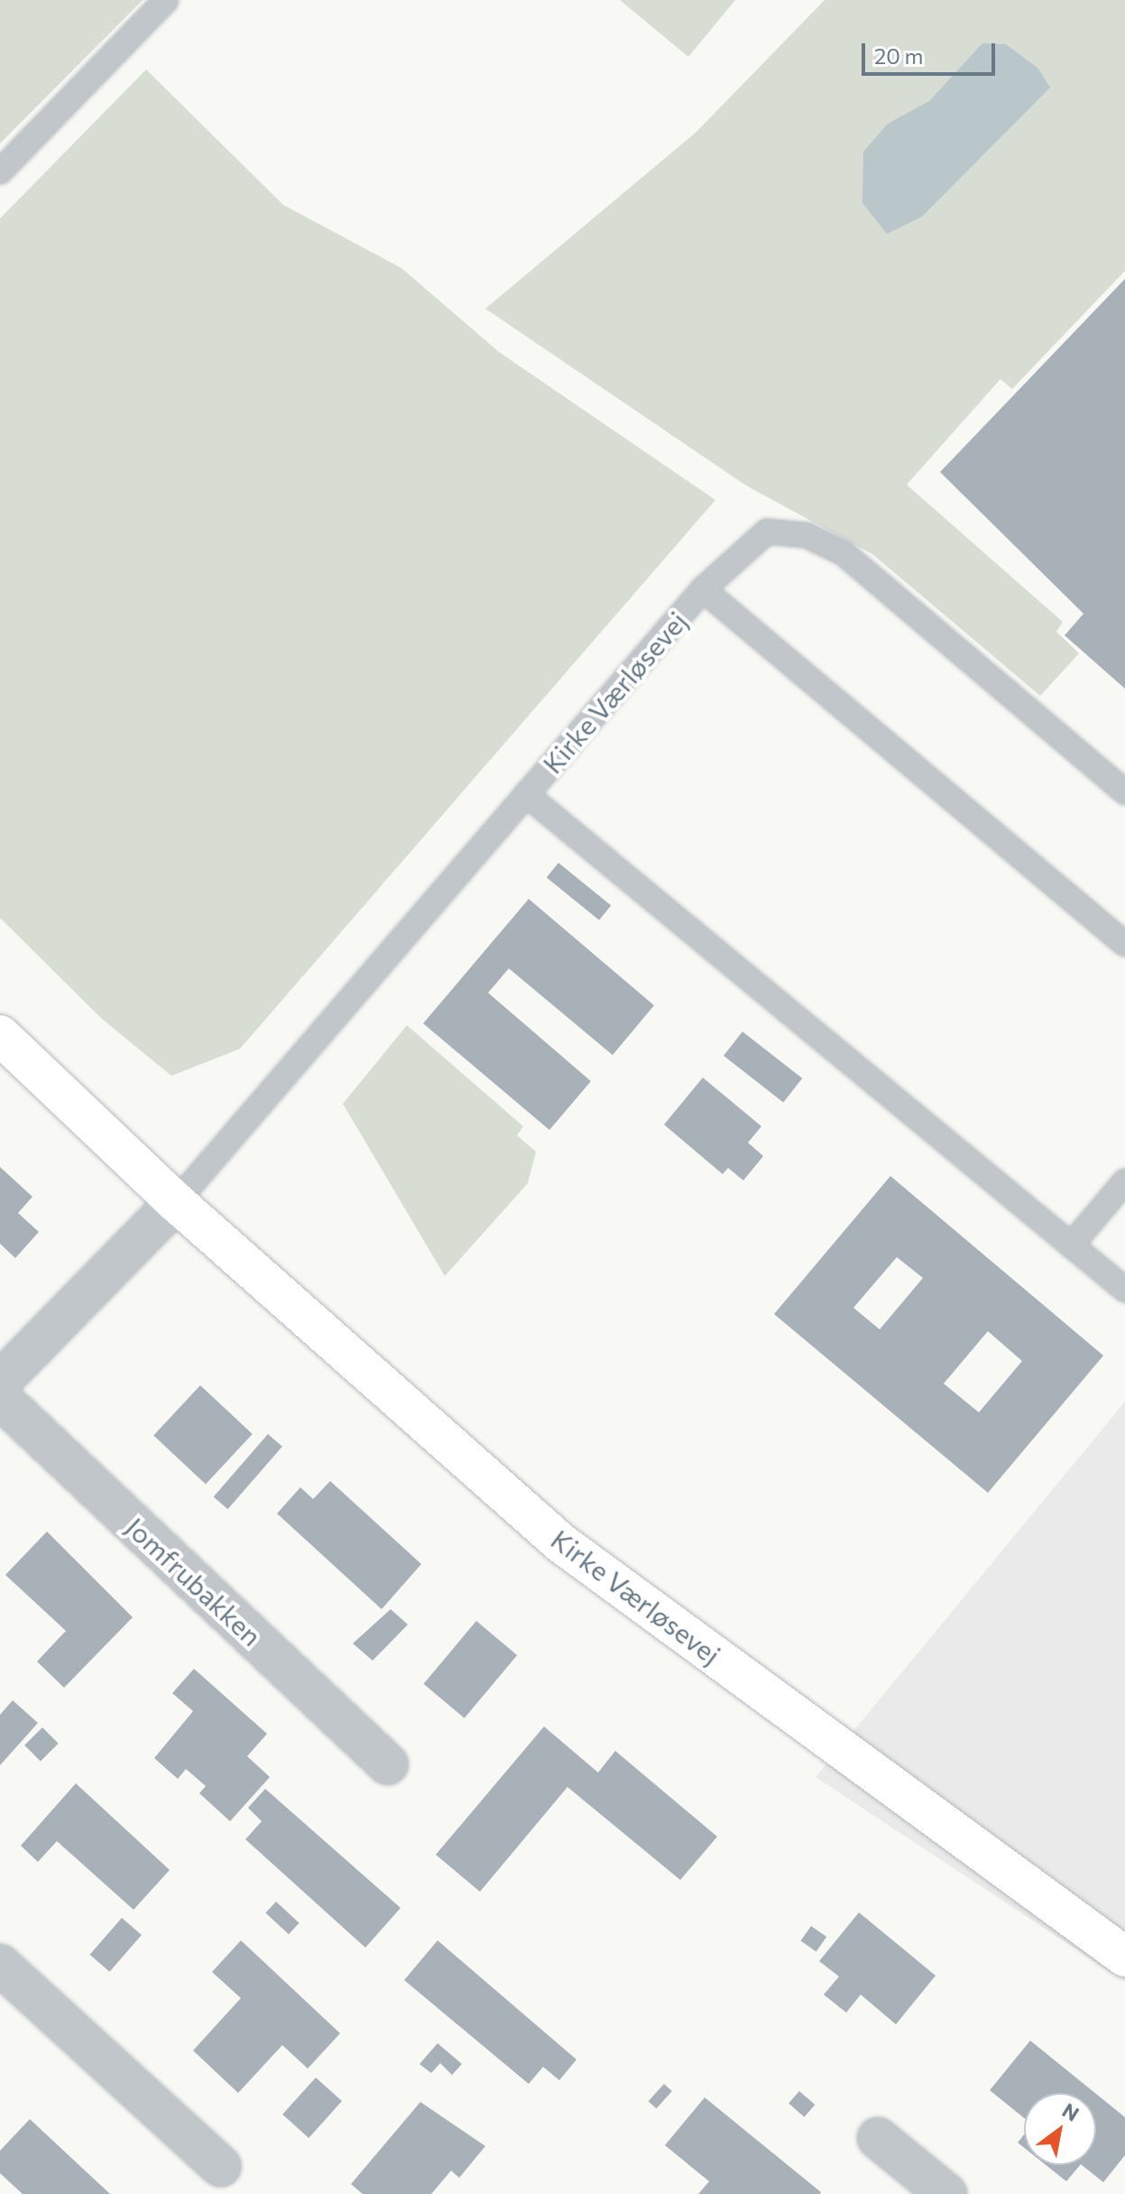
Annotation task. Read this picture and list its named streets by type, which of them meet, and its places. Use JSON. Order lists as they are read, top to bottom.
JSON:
{
  "streets": {
    "street": ["Kirke Værløsevej", "Jomfrubakken"]
  },
  "scale_bar": "20 m",
  "north": "top right"
}
